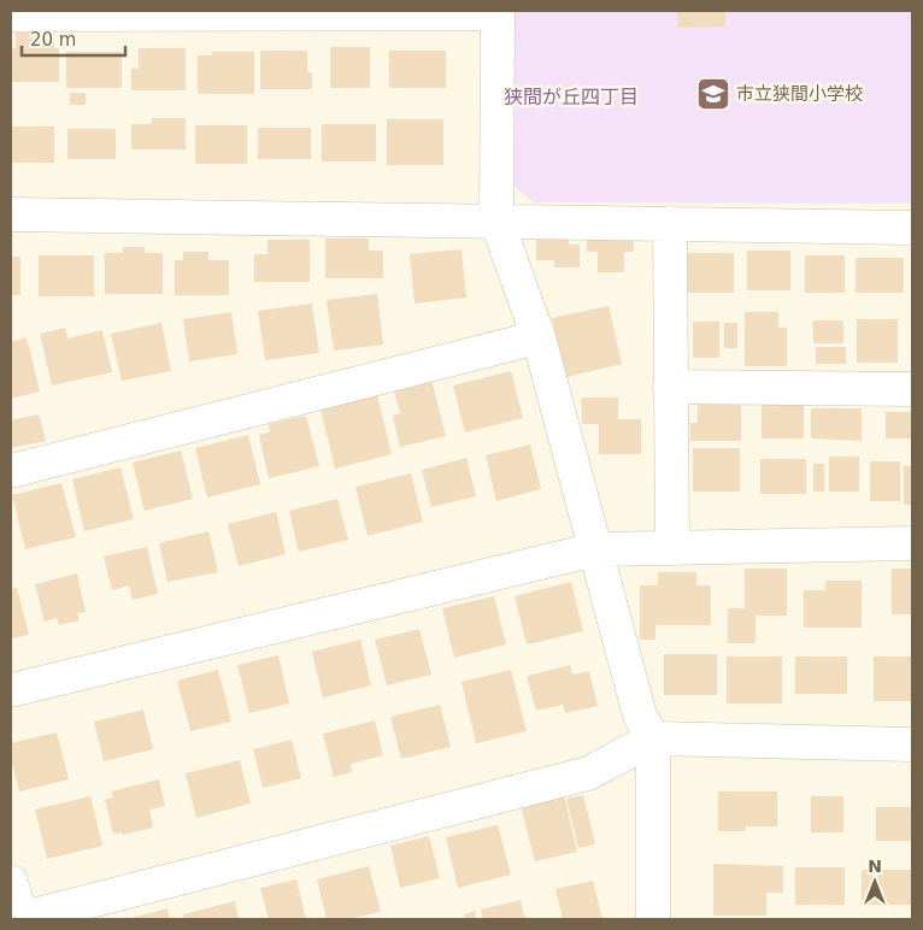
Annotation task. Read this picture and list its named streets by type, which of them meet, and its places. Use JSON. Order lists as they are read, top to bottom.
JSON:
{
  "districts": ["狭間が丘四丁目"],
  "places": {
    "school or university": ["市立狭間小学校"]
  },
  "scale_bar": "20 m",
  "north": "top"
}
